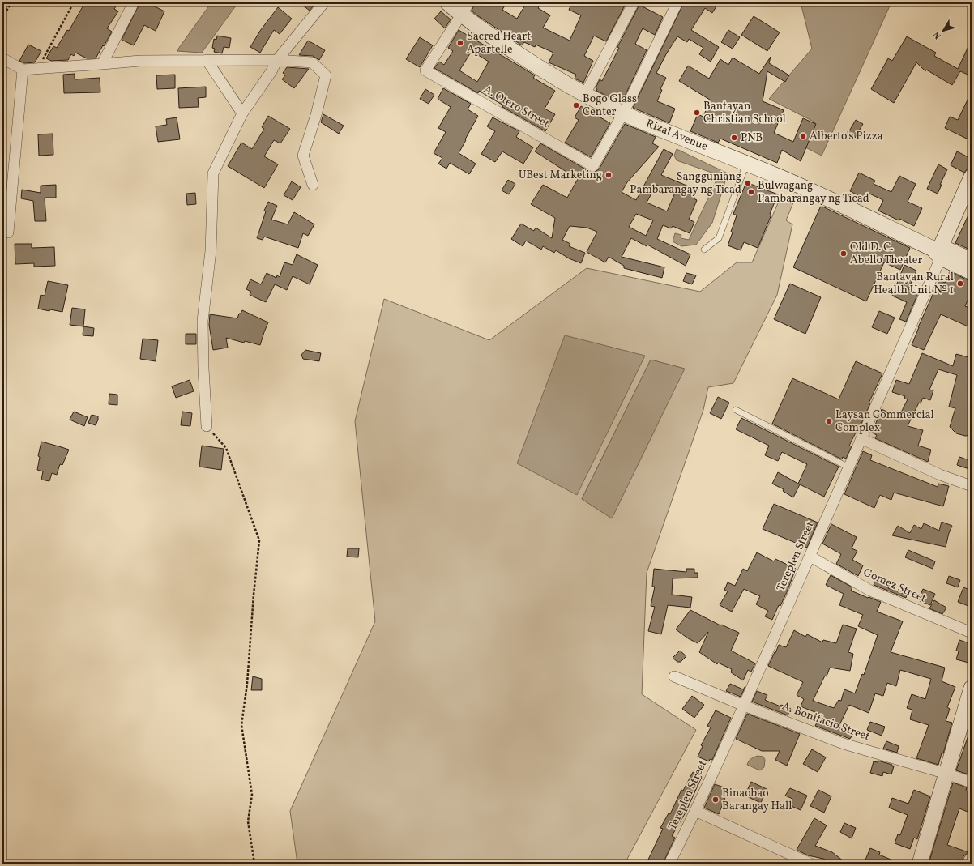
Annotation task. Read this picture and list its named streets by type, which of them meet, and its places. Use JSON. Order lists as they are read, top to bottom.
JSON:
{
  "streets": {
    "main road": ["Rizal Avenue"],
    "street": [
      "A. Otero Street",
      "Tereplen Street",
      "Gomez Street",
      "A. Bonifacio Street"
    ]
  },
  "crossings": [
    ["A. Otero Street", "Rizal Avenue"],
    ["Rizal Avenue", "Tereplen Street"],
    ["Tereplen Street", "Gomez Street"],
    ["Tereplen Street", "A. Bonifacio Street"]
  ],
  "places": [
    "Sacred Heart Apartelle",
    "Bogo Glass Center",
    "Bantayan Christian School",
    "Alberto's Pizza",
    "PNB",
    "UBest Marketing",
    "Sangguniang Pambarangay ng Ticad",
    "Bulwagang Pambarangay ng Ticad",
    "Old D. C. Abello Theater",
    "Bantayan Rural Health Unit № 1",
    "Laysan Commercial Complex",
    "Binaobao Barangay Hall"
  ],
  "north": "bottom left"
}
